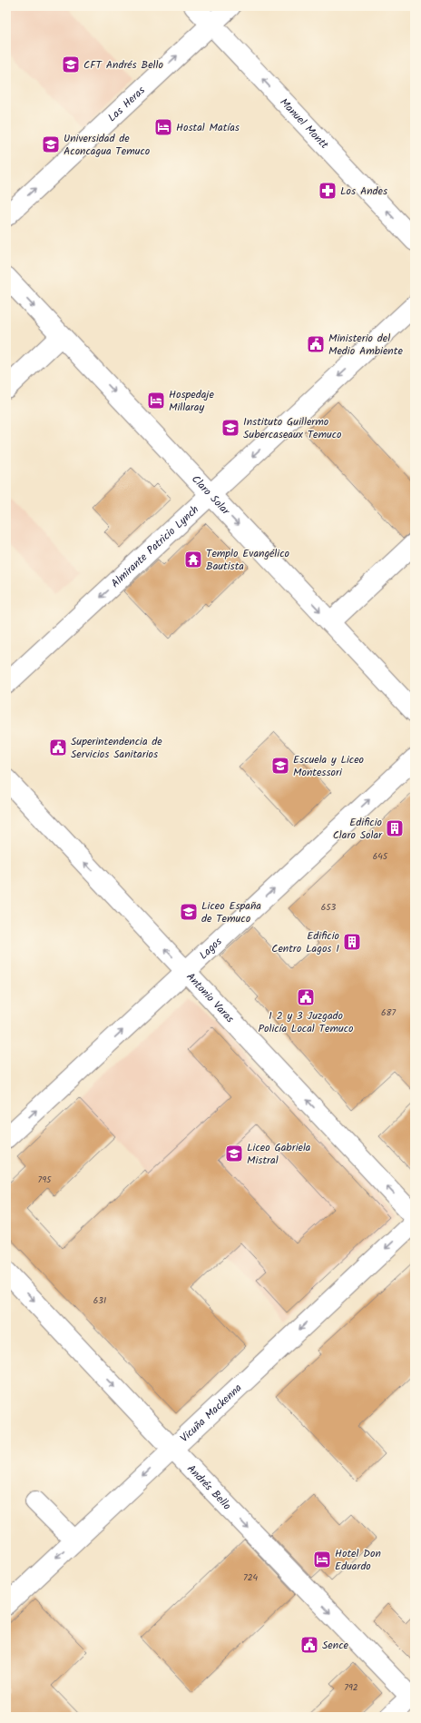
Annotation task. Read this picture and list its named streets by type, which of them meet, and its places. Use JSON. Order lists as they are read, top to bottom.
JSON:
{
  "streets": {
    "street": [
      "Las Heras",
      "Manuel Montt",
      "Claro Solar",
      "Almirante Patricio Lynch",
      "Lagos",
      "Antonio Varas",
      "Vicuña Mackenna",
      "Andrés Bello"
    ]
  },
  "crossings": [
    ["Las Heras", "Manuel Montt"],
    ["Claro Solar", "Almirante Patricio Lynch"],
    ["Lagos", "Antonio Varas"],
    ["Vicuña Mackenna", "Andrés Bello"]
  ],
  "one_way": [
    "Las Heras",
    "Manuel Montt",
    "Claro Solar",
    "Almirante Patricio Lynch",
    "Lagos",
    "Antonio Varas",
    "Vicuña Mackenna",
    "Andrés Bello"
  ],
  "places": {
    "school or university": [
      "CFT Andrés Bello",
      "Universidad de Aconcagua Temuco",
      "Instituto Guillermo Subercaseaux Temuco",
      "Escuela y Liceo Montessori",
      "Liceo España de Temuco",
      "Liceo Gabriela Mistral"
    ],
    "hotel": ["Hostal Matías", "Hospedaje Millaray", "Hotel Don Eduardo"],
    "pharmacy": ["Los Andes"],
    "public building": [
      "Ministerio del Medio Ambiente",
      "Superintendencia de Servicios Sanitarios",
      "1 2 y 3 Juzgado Policía Local Temuco",
      "Sence"
    ],
    "temple": ["Templo Evangélico Bautista"],
    "building": ["Edificio Claro Solar", "Edificio Centro Lagos I"]
  },
  "house_numbers": [
    "645",
    "653",
    "687",
    "795",
    "631",
    "724",
    "792"
  ]
}
